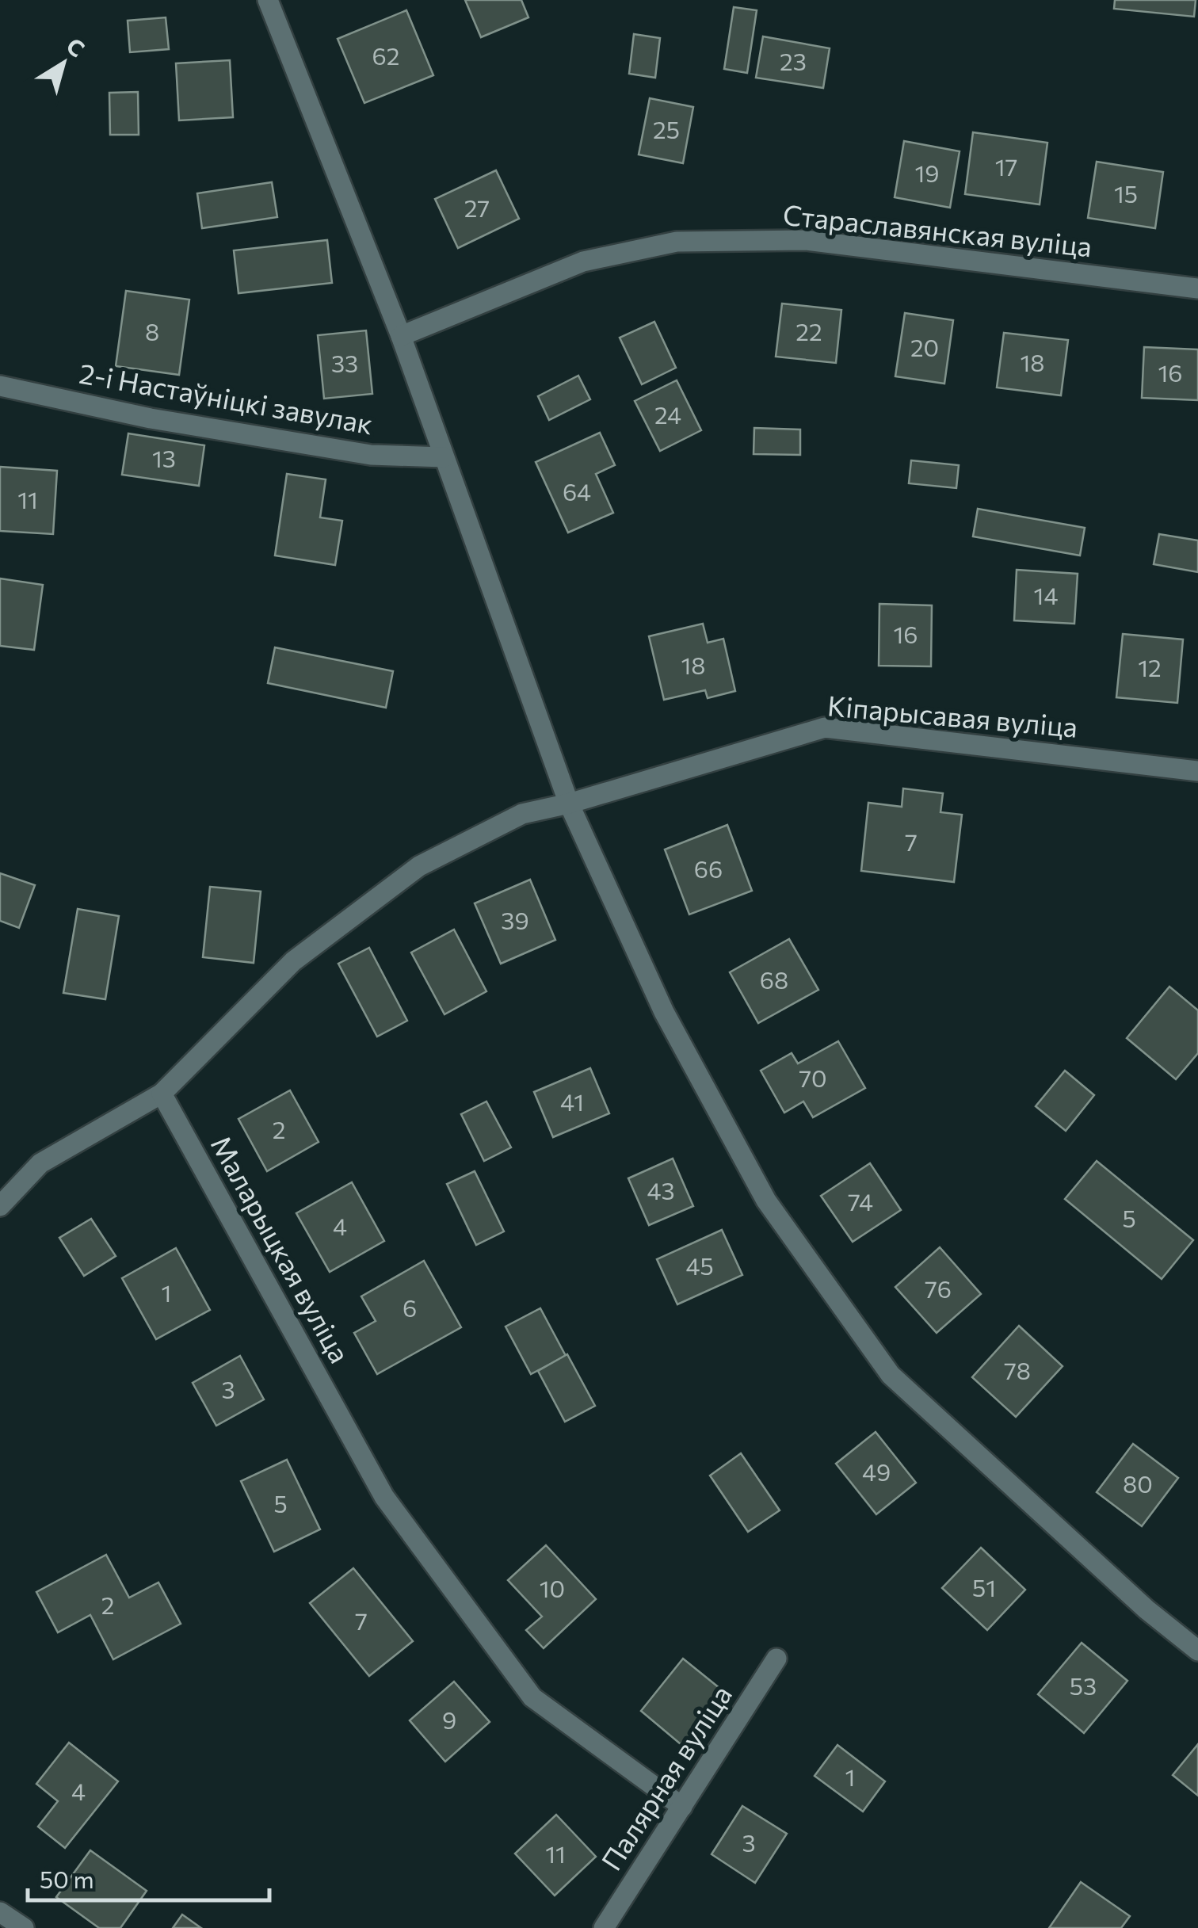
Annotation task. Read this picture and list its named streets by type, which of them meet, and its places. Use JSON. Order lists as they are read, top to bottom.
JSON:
{
  "streets": {
    "street": [
      "Стараславянская вуліца",
      "2-і Настаўніцкі завулак",
      "Кіпарысавая вуліца",
      "Маларыцкая вуліца",
      "Палярная вуліца"
    ]
  },
  "crossings": [
    ["Маларыцкая вуліца", "Палярная вуліца"]
  ],
  "house_numbers": [
    "62",
    "23",
    "25",
    "17",
    "19",
    "15",
    "27",
    "8",
    "22",
    "20",
    "18",
    "33",
    "16",
    "24",
    "13",
    "64",
    "11",
    "14",
    "16",
    "18",
    "12",
    "7",
    "66",
    "39",
    "68",
    "70",
    "41",
    "2",
    "43",
    "74",
    "5",
    "4",
    "45",
    "76",
    "1",
    "6",
    "78",
    "3",
    "49",
    "80",
    "5",
    "51",
    "10",
    "2",
    "7",
    "53",
    "9",
    "1",
    "4",
    "3",
    "11"
  ],
  "scale_bar": "50 m",
  "north": "top right"
}
